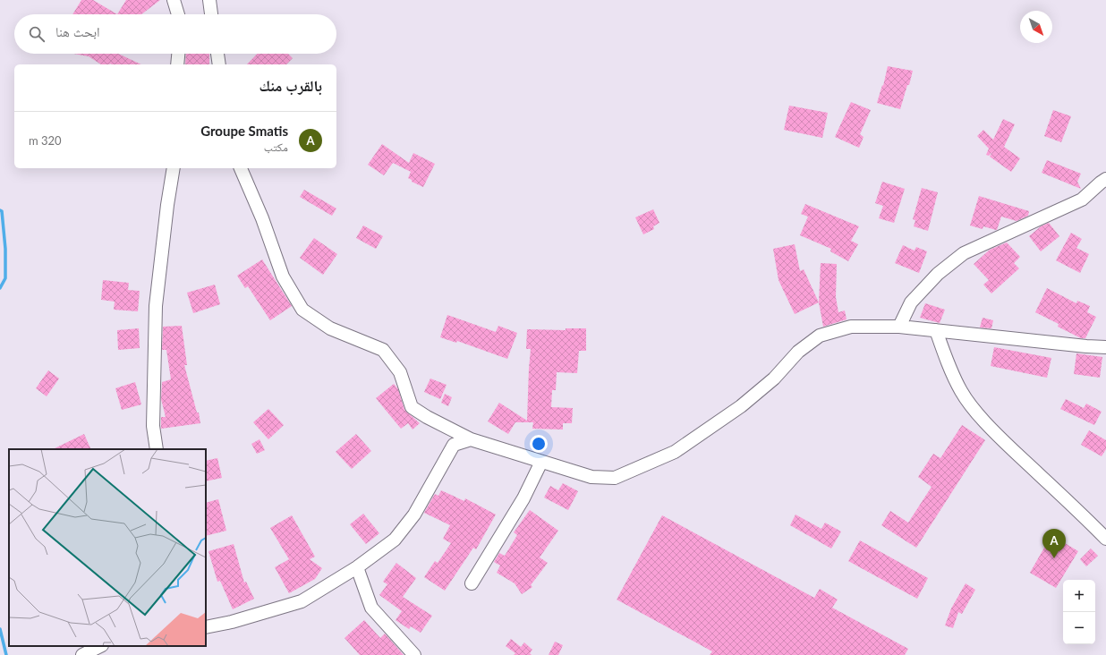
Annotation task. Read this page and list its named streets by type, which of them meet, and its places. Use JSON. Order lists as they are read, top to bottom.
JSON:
{
  "north": "bottom right",
  "page": {
    "search": "ابحث هنا",
    "heading": "بالقرب منك",
    "list": [
      {
        "mark": "A",
        "name": "Groupe Smatis",
        "note": "مكتب",
        "value": "320 m"
      }
    ],
    "pins": "A",
    "map_buttons": ["+", "−"]
  }
}
